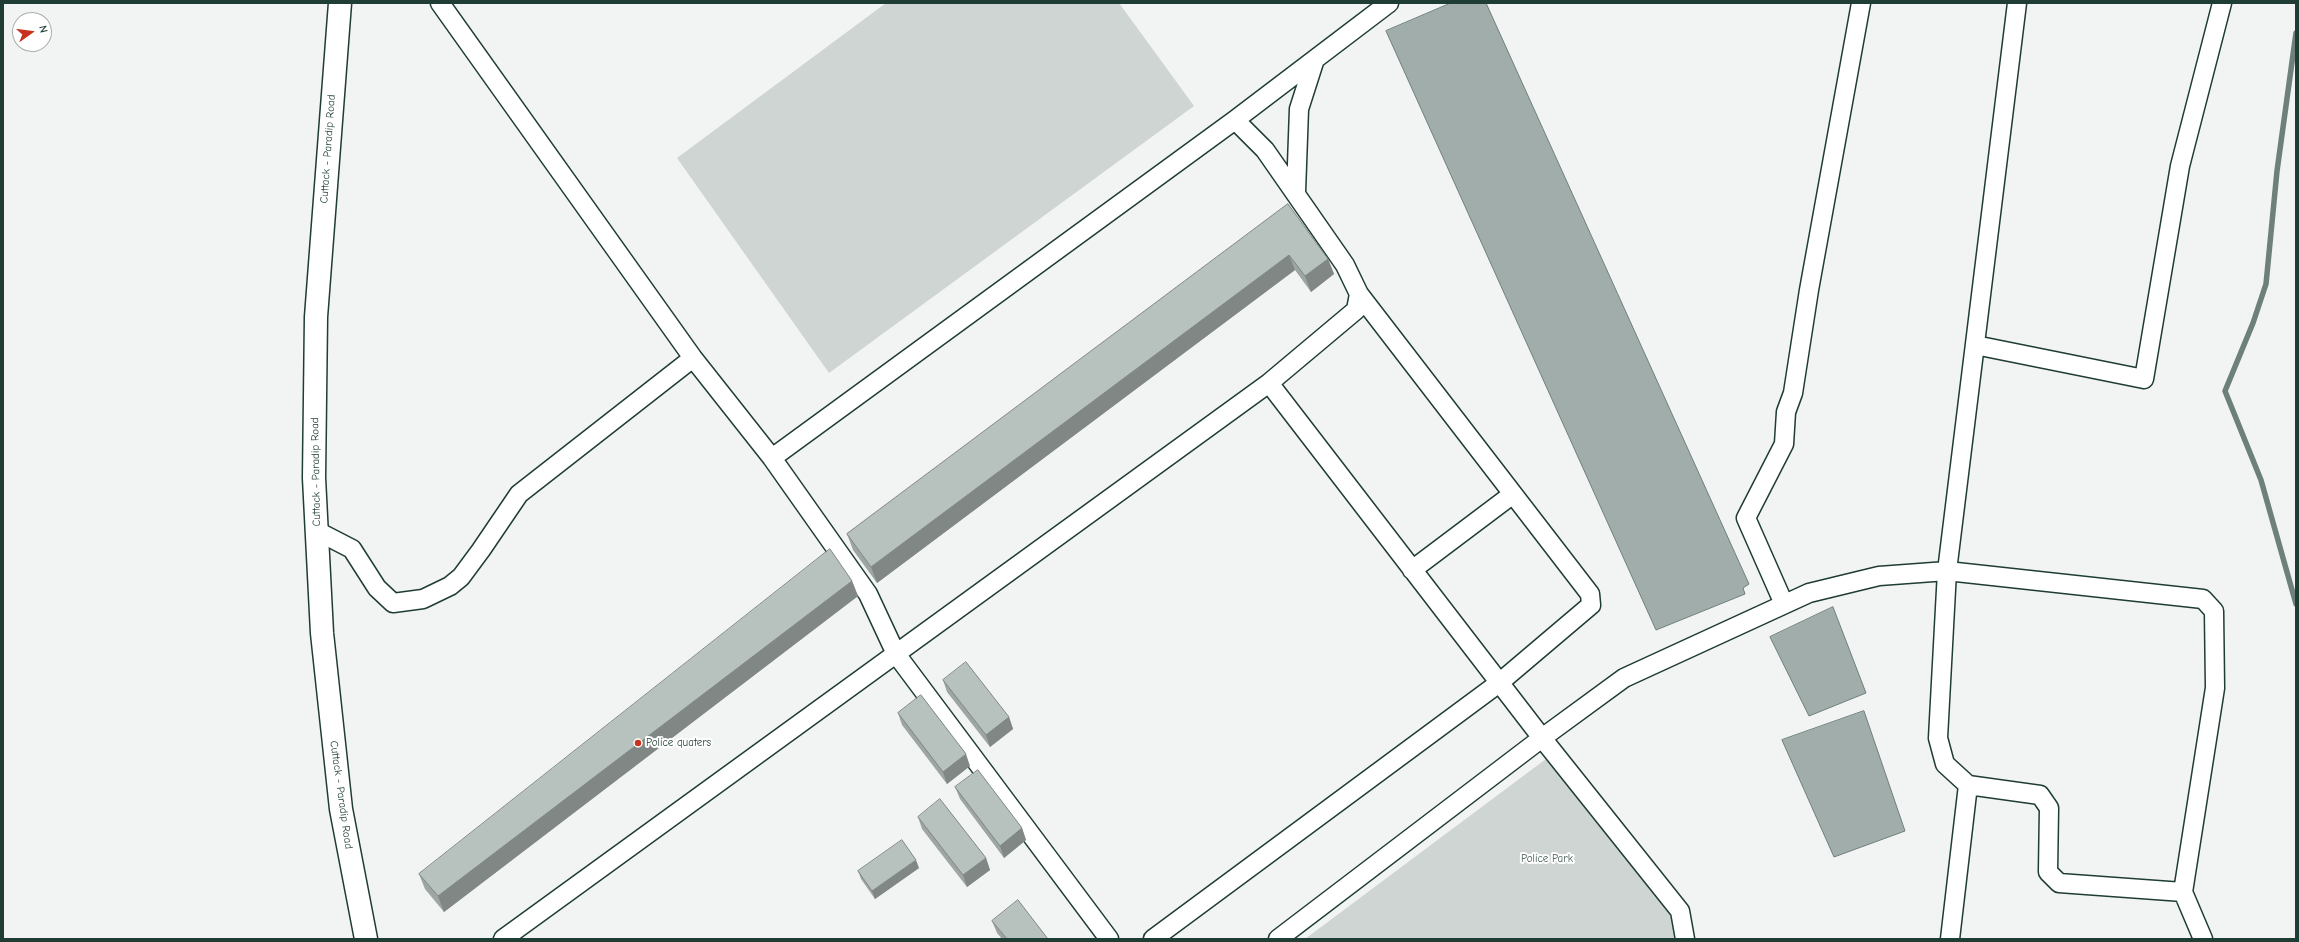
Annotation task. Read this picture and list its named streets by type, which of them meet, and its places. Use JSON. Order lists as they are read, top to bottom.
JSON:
{
  "streets": {
    "highway": ["Cuttack - Paradip Road"]
  },
  "parks": ["Police Park"],
  "places": ["Police quaters"],
  "north": "right"
}
